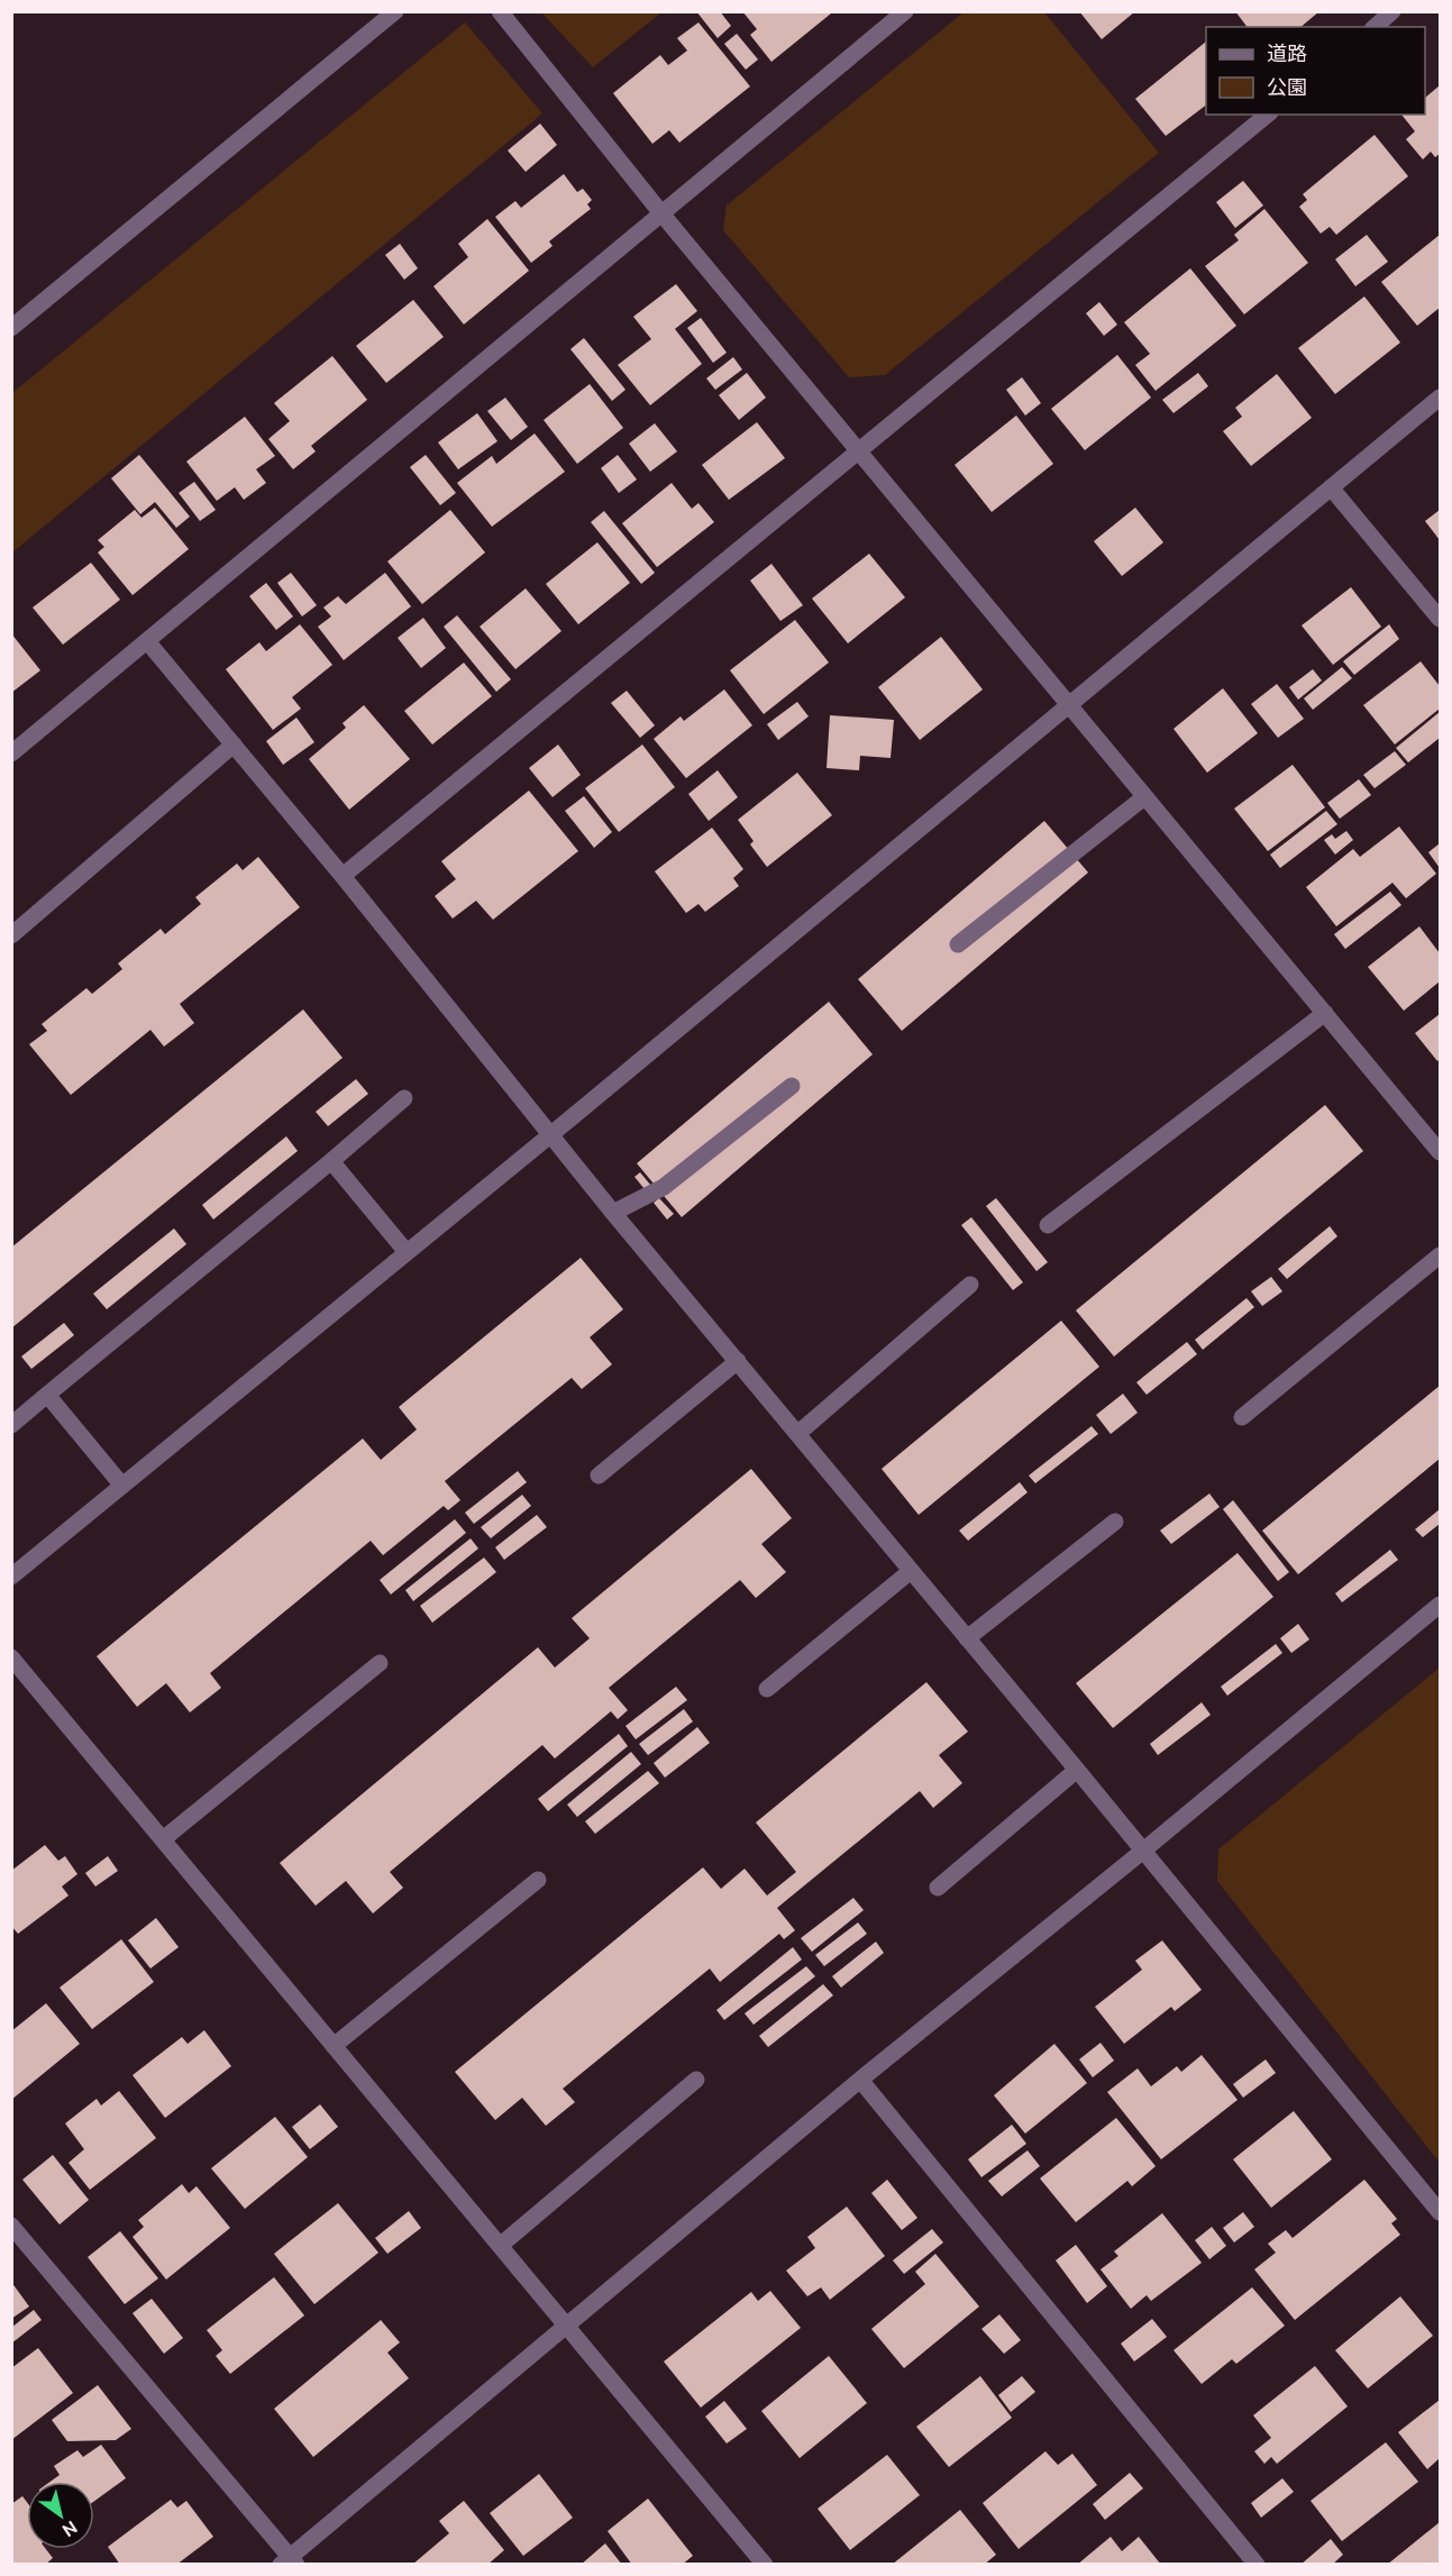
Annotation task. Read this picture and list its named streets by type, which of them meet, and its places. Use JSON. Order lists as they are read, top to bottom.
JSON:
{
  "legend": ["道路", "公園"],
  "north": "bottom right"
}
